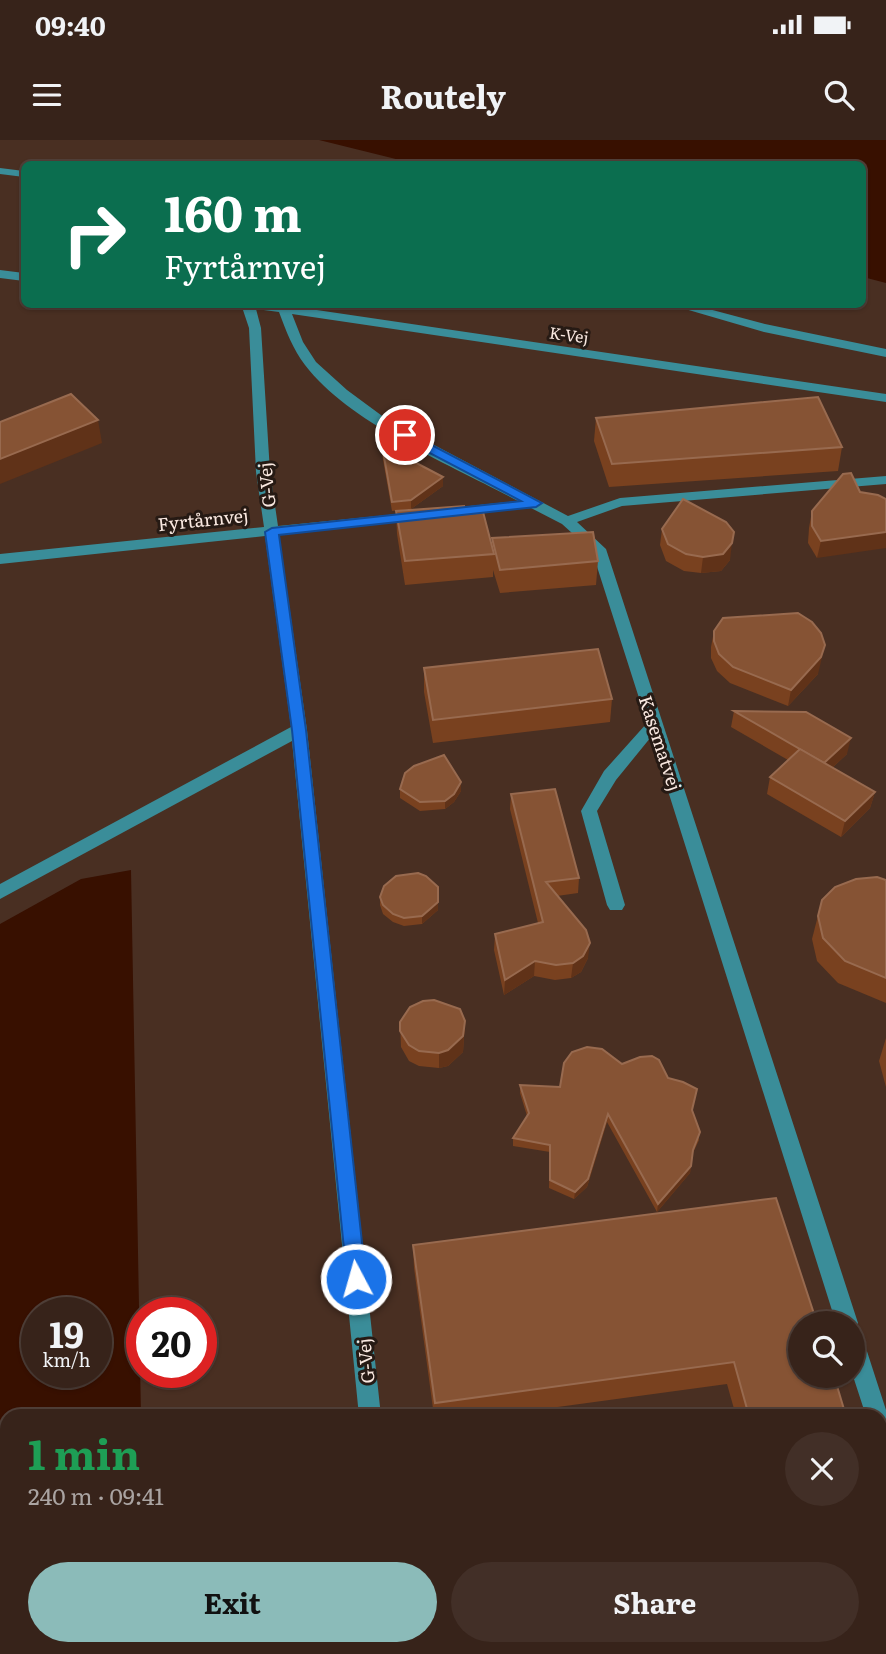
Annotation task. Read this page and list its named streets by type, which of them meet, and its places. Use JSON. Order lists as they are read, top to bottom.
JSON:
{
  "streets": {
    "lane": [
      "K-Vej",
      "G-Vej",
      "Fyrtårnvej",
      "Kasematvej"
    ]
  },
  "crossings": [
    ["K-Vej", "Kasematvej"],
    ["G-Vej", "Fyrtårnvej"],
    ["Fyrtårnvej", "Kasematvej"]
  ],
  "page": {
    "status": "09:40",
    "header": "Routely",
    "turn": ["160 m", "Fyrtårnvej"],
    "speed": "19 km/h",
    "limit": "20",
    "heading": ["1 min", "240 m · 09:41"],
    "buttons": ["Exit", "Share"]
  }
}
